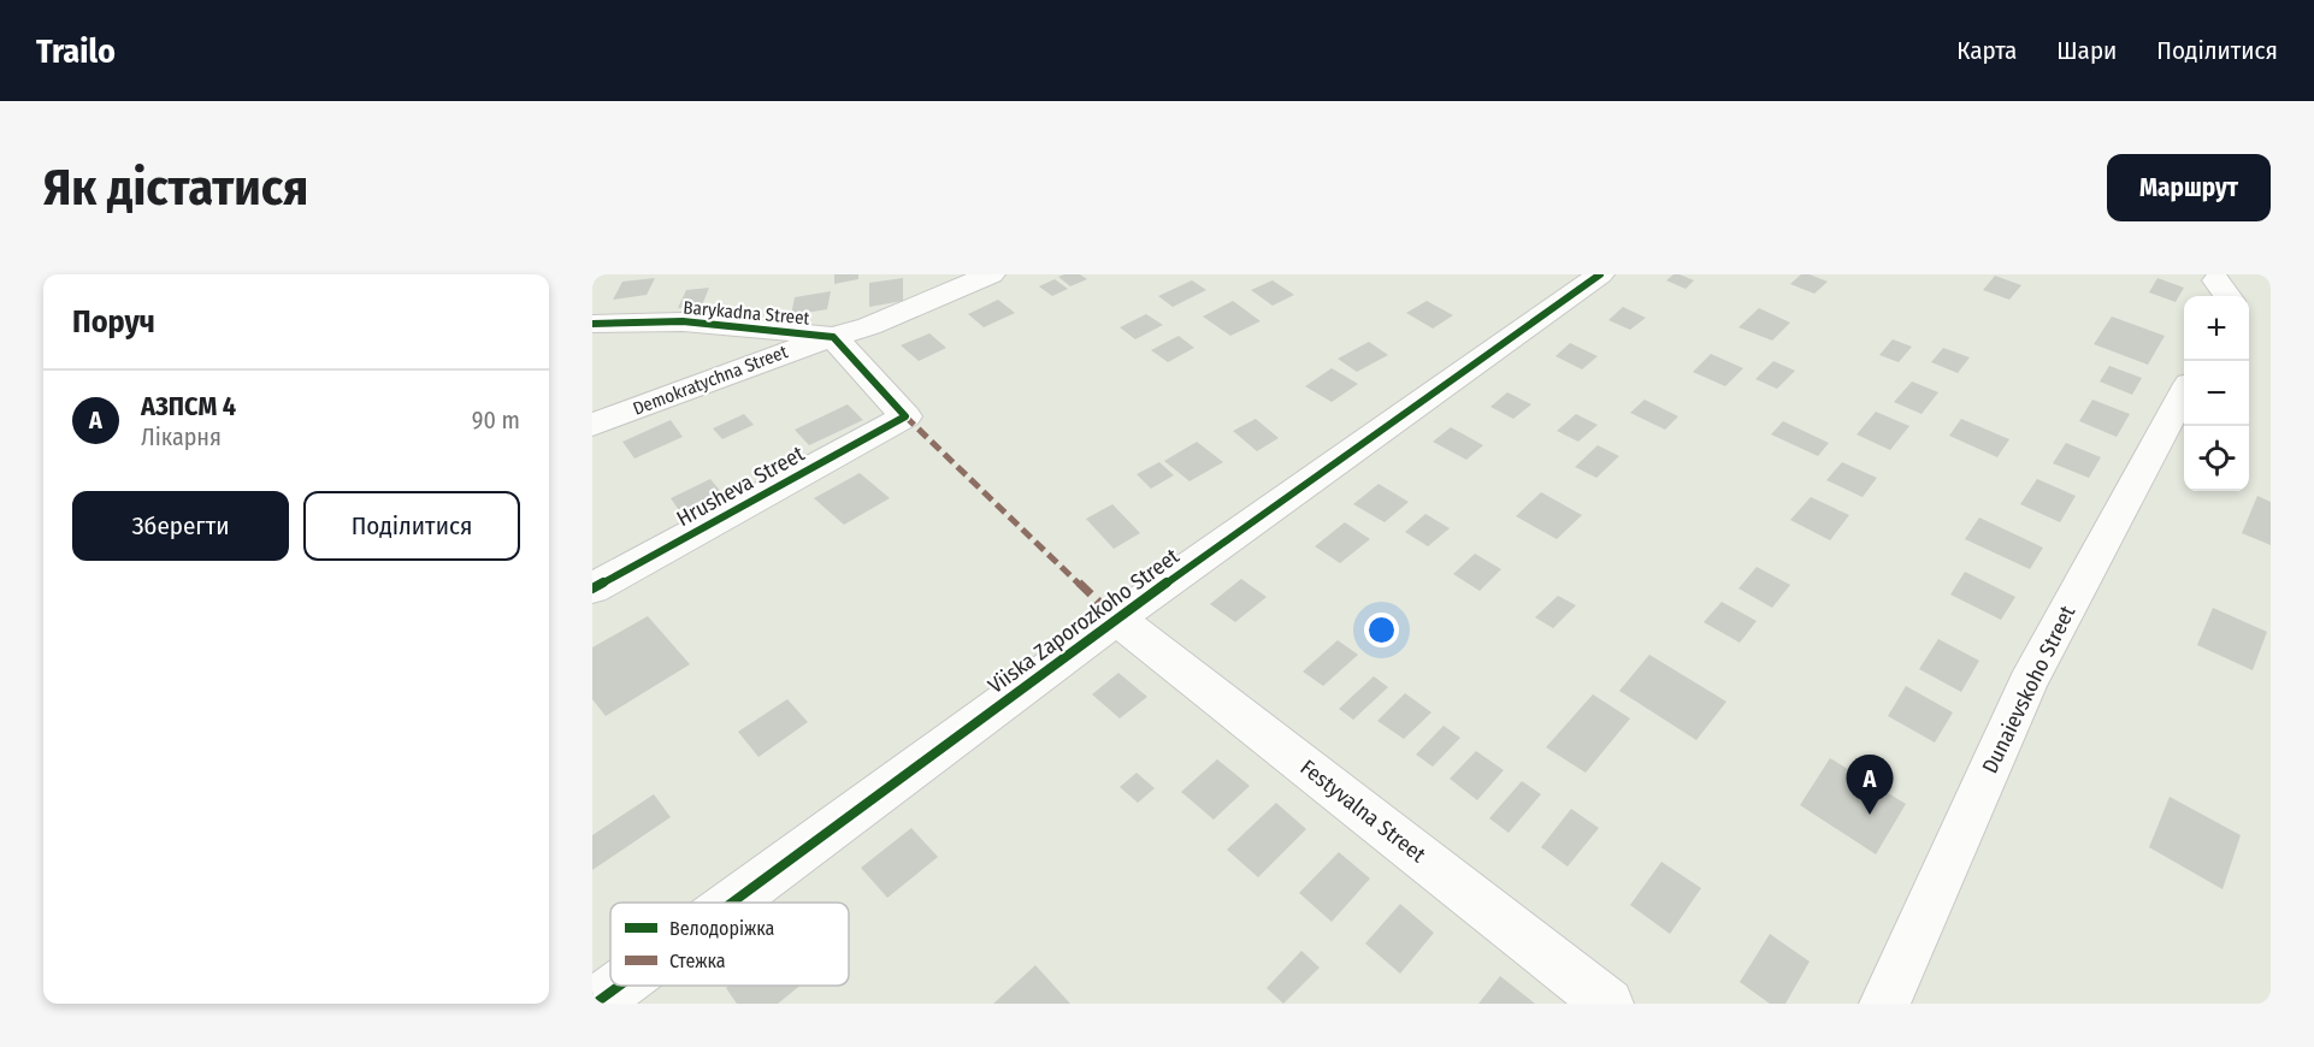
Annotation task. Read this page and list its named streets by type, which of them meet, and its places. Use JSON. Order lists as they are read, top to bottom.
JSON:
{
  "streets": {
    "street": [
      "Barykadna Street",
      "Demokratychna Street",
      "Hrusheva Street",
      "Viiska Zaporozkoho Street",
      "Dunaievskoho Street",
      "Festyvalna Street"
    ]
  },
  "crossings": [
    ["Barykadna Street", "Demokratychna Street"],
    ["Barykadna Street", "Hrusheva Street"],
    ["Viiska Zaporozkoho Street", "Festyvalna Street"]
  ],
  "legend": ["Велодоріжка", "Стежка"],
  "page": {
    "header": "Trailo",
    "nav": ["Карта", "Шари", "Поділитися"],
    "buttons": [
      "Маршрут",
      ["Зберегти", "Поділитися"]
    ],
    "title": "Як дістатися",
    "heading": "Поруч",
    "map_buttons": ["+", "−"],
    "list": [
      {
        "mark": "A",
        "name": "АЗПСМ 4",
        "note": "Лікарня",
        "value": "90 m"
      }
    ],
    "pins": "A"
  }
}
